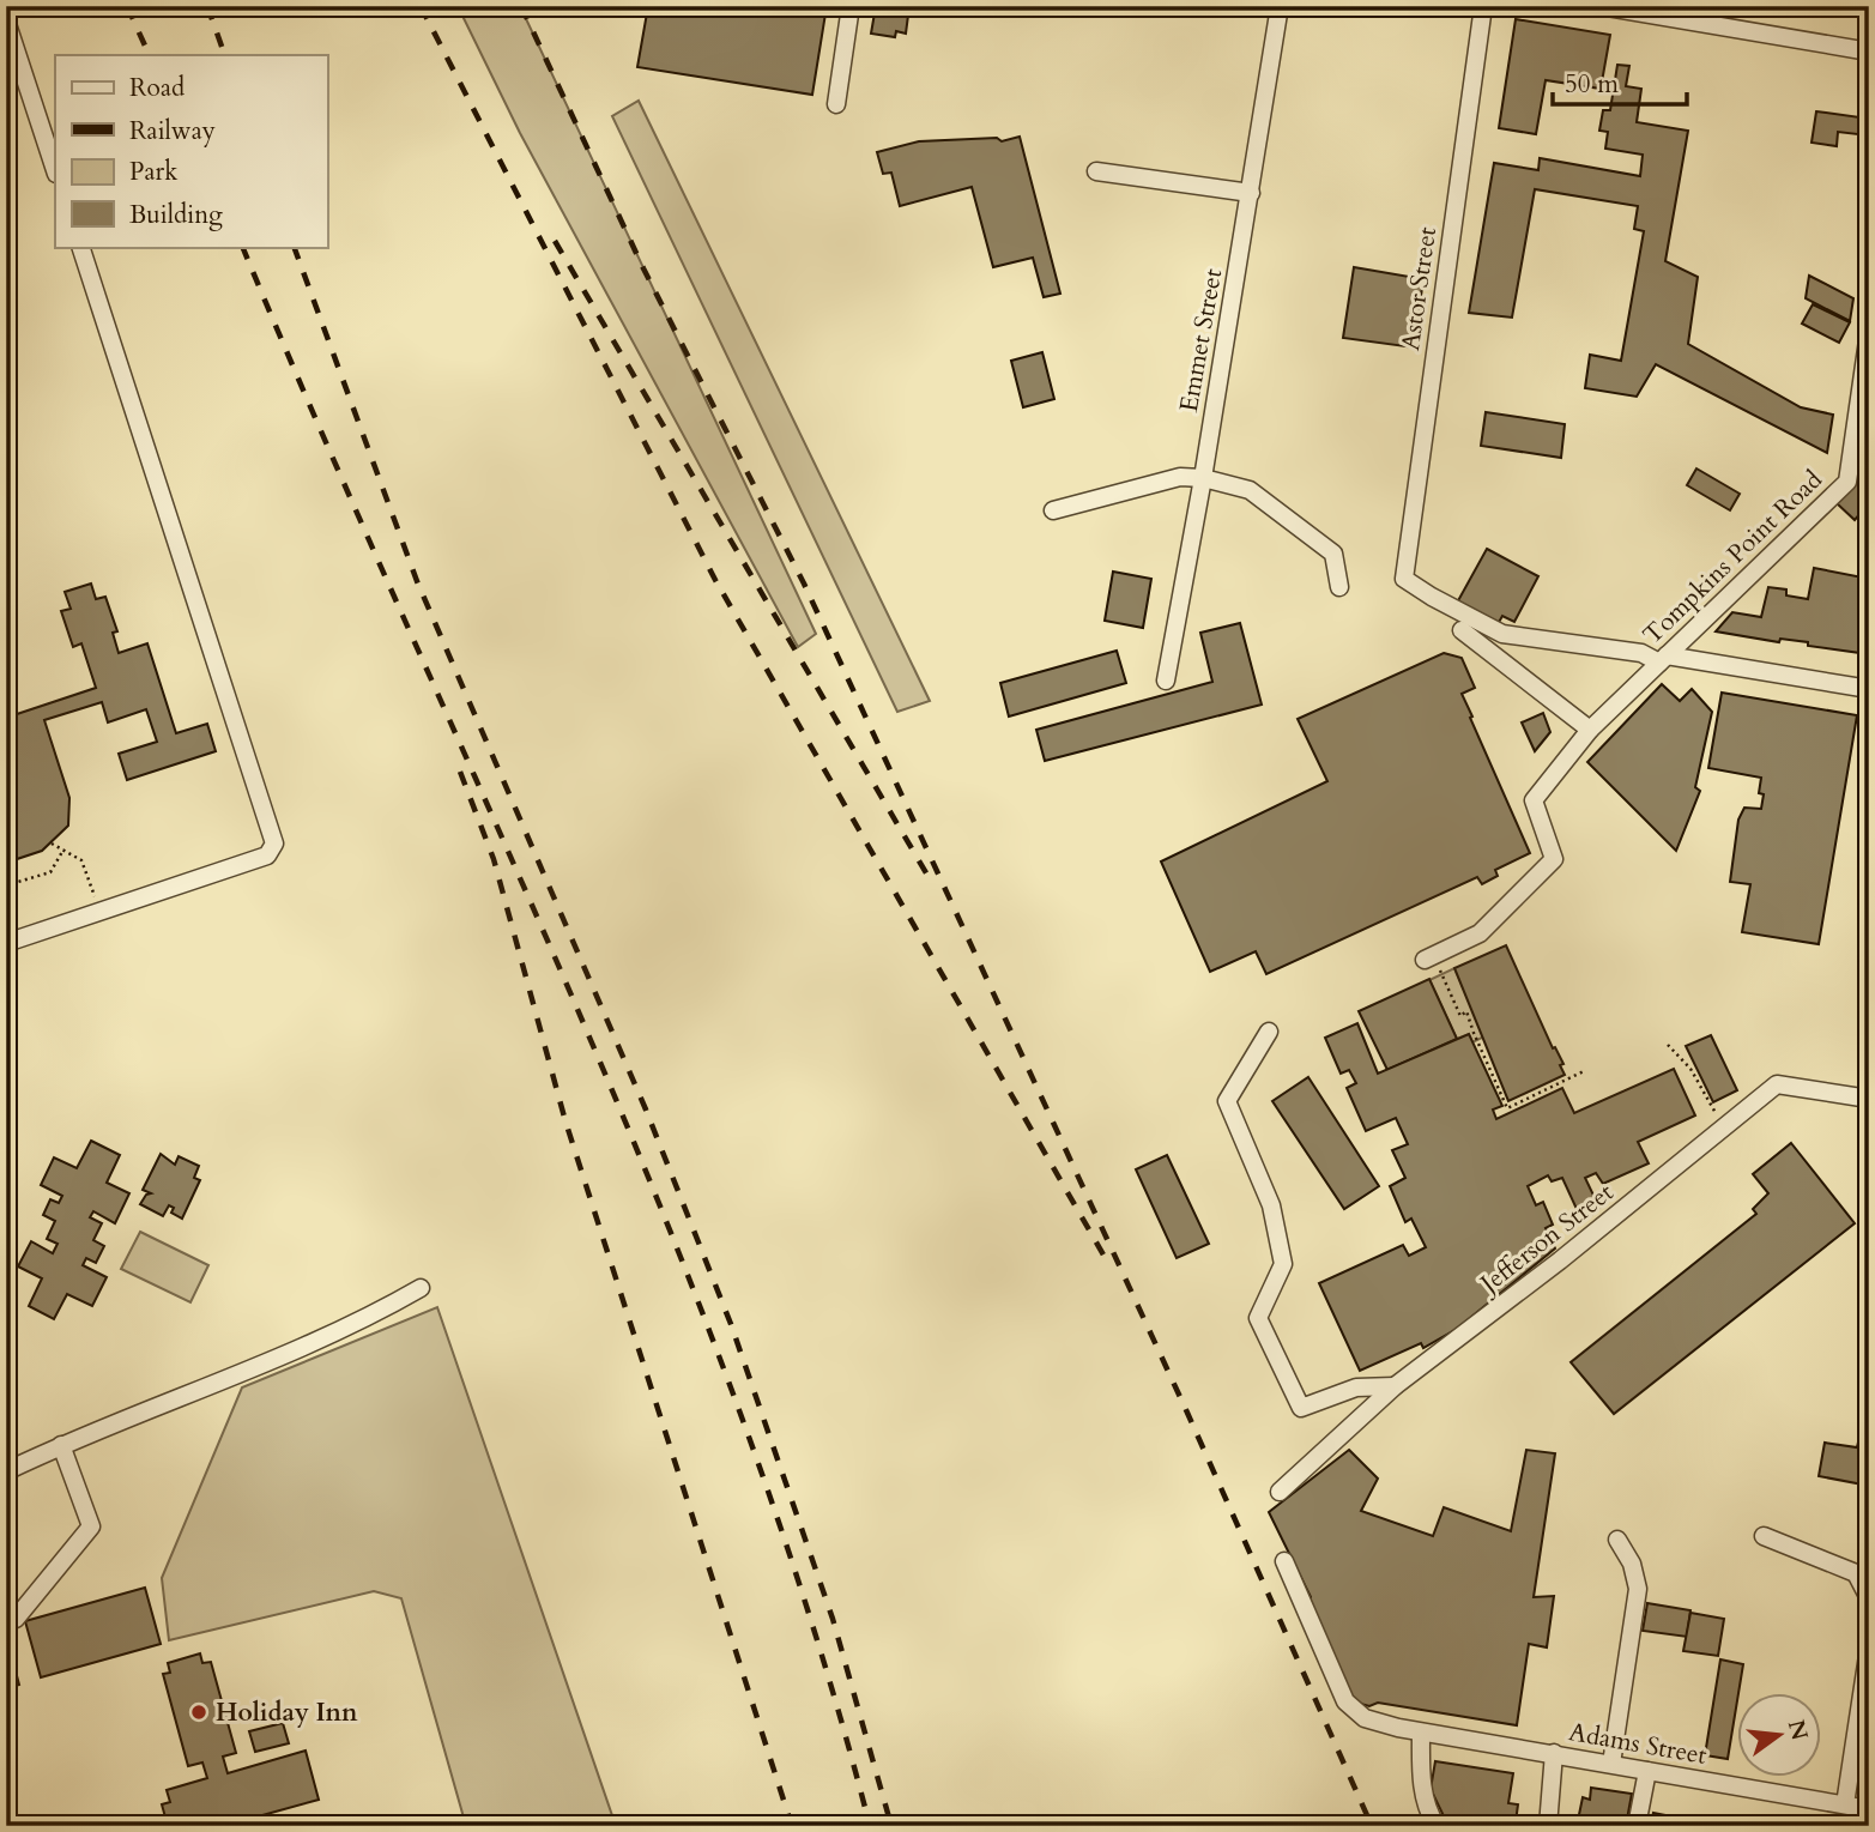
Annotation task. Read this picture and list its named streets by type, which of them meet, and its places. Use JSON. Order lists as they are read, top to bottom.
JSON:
{
  "streets": {
    "street": [
      "Astor Street",
      "Emmet Street",
      "Tompkins Point Road",
      "Jefferson Street",
      "Adams Street"
    ]
  },
  "crossings": [
    ["Astor Street", "Tompkins Point Road"]
  ],
  "places": ["Holiday Inn"],
  "legend": [
    "Road",
    "Railway",
    "Park",
    "Building"
  ],
  "scale_bar": "50 m",
  "north": "right"
}
